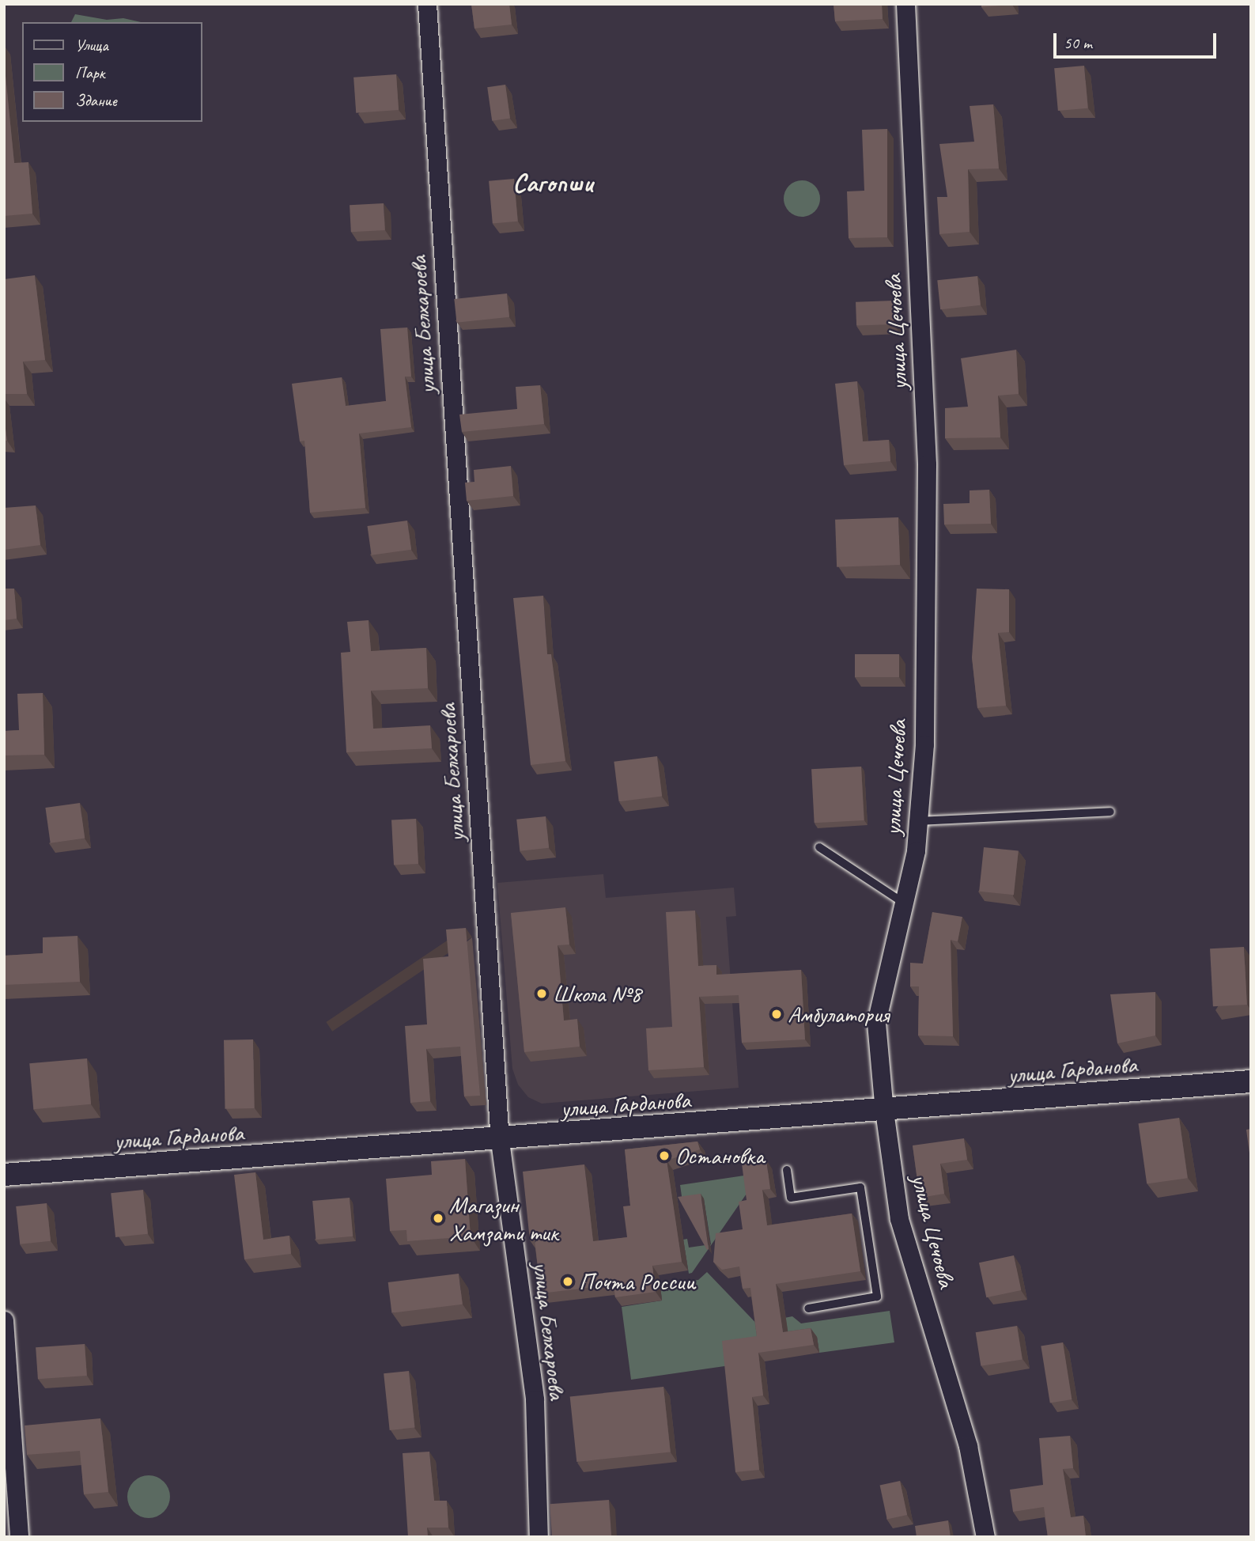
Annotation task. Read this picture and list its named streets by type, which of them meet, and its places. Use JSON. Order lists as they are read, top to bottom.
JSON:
{
  "streets": {
    "street": ["улица Белхароева", "улица Цечоева", "улица Гарданова"]
  },
  "crossings": [
    ["улица Белхароева", "улица Гарданова"],
    ["улица Цечоева", "улица Гарданова"]
  ],
  "districts": ["Сагопши"],
  "places": [
    "Школа №8",
    "Амбулатория",
    "Остановка",
    "Магазин Хамзати тик",
    "Почта России"
  ],
  "legend": ["Улица", "Парк", "Здание"],
  "scale_bar": "50 m"
}
